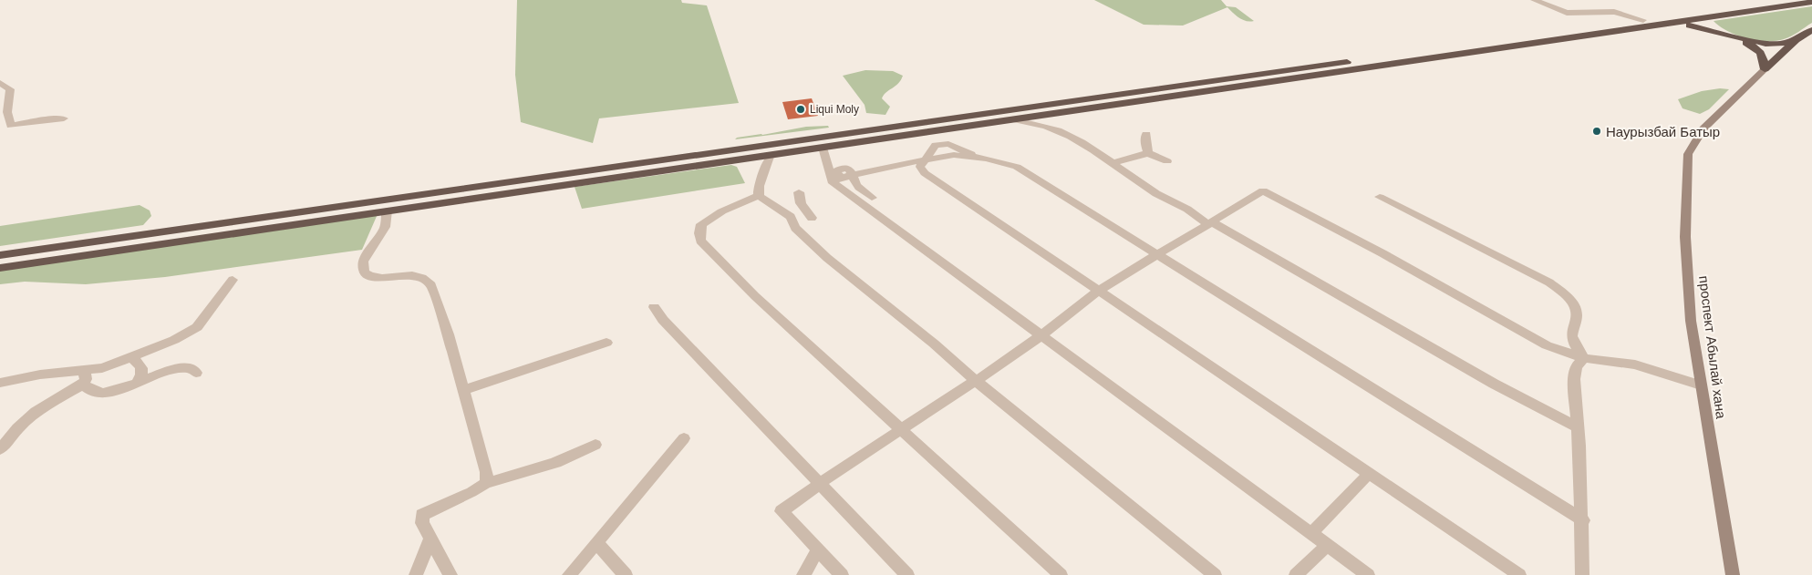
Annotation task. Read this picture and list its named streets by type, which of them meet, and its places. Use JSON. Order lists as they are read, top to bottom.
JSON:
{
  "streets": {
    "main road": ["проспект Абылай хана"]
  },
  "places": ["Liqui Moly", "Наурызбай Батыр"]
}
